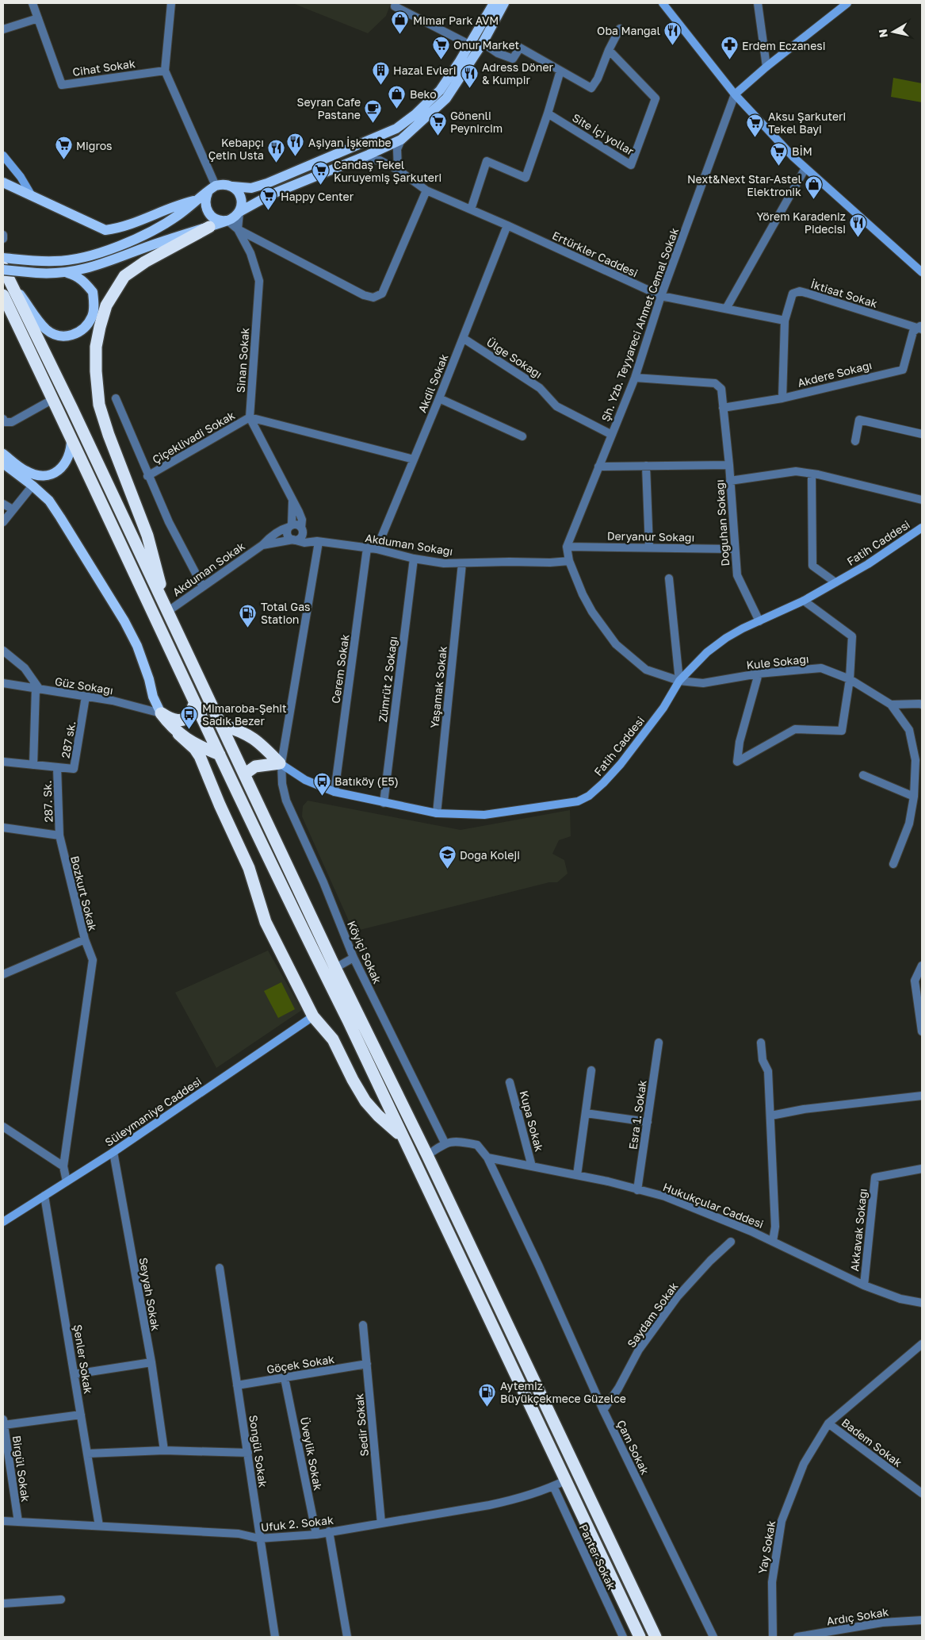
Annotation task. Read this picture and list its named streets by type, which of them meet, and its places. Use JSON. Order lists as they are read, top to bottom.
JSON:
{
  "streets": {
    "main road": ["Fatih Caddesi", "Süleymaniye Caddesi"],
    "street": [
      "Cihat Sokak",
      "Site İçi yollar",
      "Ertürkler Caddesi",
      "İktisat Sokak",
      "Şh. Yzb. Teyyareci Ahmet Cemal Sokak",
      "Ülge Sokağı",
      "Sinan Sokak",
      "Akdere Sokağı",
      "Akdil Sokak",
      "Çiçeklivadi Sokak",
      "Doğuhan Sokağı",
      "Deryanur Sokağı",
      "Akduman Sokağı",
      "Akduman Sokak",
      "Kule Sokağı",
      "Cerem Sokak",
      "Zümrüt 2 Sokağı",
      "Güz Sokağı",
      "Yaşamak Sokak",
      "287 sk.",
      "287. Sk.",
      "Bozkurt Sokak",
      "Köyiçi Sokak",
      "Esra 1. Sokak",
      "Kupa Sokak",
      "Hukukçular Caddesi",
      "Akkavak Sokağı",
      "Seyyah Sokak",
      "Saydam Sokak",
      "Şenler Sokak",
      "Göçek Sokak",
      "Sedir Sokak",
      "Badem Sokak",
      "Çam Sokak",
      "Songül Sokak",
      "Üveylik Sokak",
      "Birgül Sokak",
      "Ufuk 2. Sokak",
      "Yay Sokak",
      "Panter Sokak",
      "Ardıç Sokak"
    ]
  },
  "crossings": [
    ["Ertürkler Caddesi", "İktisat Sokak"],
    ["Ertürkler Caddesi", "Şh. Yzb. Teyyareci Ahmet Cemal Sokak"],
    ["Ertürkler Caddesi", "Akdil Sokak"],
    ["İktisat Sokak", "Akdere Sokağı"],
    ["Şh. Yzb. Teyyareci Ahmet Cemal Sokak", "Ülge Sokağı"],
    ["Şh. Yzb. Teyyareci Ahmet Cemal Sokak", "Doğuhan Sokağı"],
    ["Şh. Yzb. Teyyareci Ahmet Cemal Sokak", "Deryanur Sokağı"],
    ["Ülge Sokağı", "Akdil Sokak"],
    ["Sinan Sokak", "Çiçeklivadi Sokak"],
    ["Akdere Sokağı", "Doğuhan Sokağı"],
    ["Akdil Sokak", "Akduman Sokağı"],
    ["Doğuhan Sokağı", "Deryanur Sokağı"],
    ["Doğuhan Sokağı", "Fatih Caddesi"],
    ["Fatih Caddesi", "Kule Sokağı"],
    ["Fatih Caddesi", "Cerem Sokak"],
    ["Fatih Caddesi", "Zümrüt 2 Sokağı"],
    ["Fatih Caddesi", "Yaşamak Sokak"],
    ["Fatih Caddesi", "Köyiçi Sokak"],
    ["Akduman Sokağı", "Akduman Sokak"],
    ["Akduman Sokağı", "Kule Sokağı"],
    ["Akduman Sokağı", "Cerem Sokak"],
    ["Akduman Sokağı", "Zümrüt 2 Sokağı"],
    ["Akduman Sokağı", "Yaşamak Sokak"],
    ["Akduman Sokağı", "Köyiçi Sokak"],
    ["Güz Sokağı", "287 sk."],
    ["287 sk.", "287. Sk."],
    ["287. Sk.", "Bozkurt Sokak"],
    ["Süleymaniye Caddesi", "Seyyah Sokak"],
    ["Süleymaniye Caddesi", "Şenler Sokak"],
    ["Esra 1. Sokak", "Hukukçular Caddesi"],
    ["Kupa Sokak", "Hukukçular Caddesi"],
    ["Hukukçular Caddesi", "Akkavak Sokağı"],
    ["Hukukçular Caddesi", "Çam Sokak"],
    ["Saydam Sokak", "Çam Sokak"],
    ["Şenler Sokak", "Ufuk 2. Sokak"],
    ["Göçek Sokak", "Sedir Sokak"],
    ["Göçek Sokak", "Songül Sokak"],
    ["Göçek Sokak", "Üveylik Sokak"],
    ["Sedir Sokak", "Ufuk 2. Sokak"],
    ["Badem Sokak", "Yay Sokak"],
    ["Songül Sokak", "Ufuk 2. Sokak"],
    ["Üveylik Sokak", "Ufuk 2. Sokak"],
    ["Birgül Sokak", "Ufuk 2. Sokak"],
    ["Ufuk 2. Sokak", "Panter Sokak"]
  ],
  "places": {
    "shop": ["Mimar Park AVM", "Beko", "Next&Next Star-Astel Elektronik"],
    "restaurant": [
      "Oba Mangal",
      "Adress Döner & Kumpir",
      "Aşiyan İşkembe",
      "Kebapçı Çetin Usta",
      "Yörem Karadeniz Pidecisi"
    ],
    "supermarket": [
      "Onur Market",
      "Gönenli Peynircim",
      "Aksu Şarkuteri Tekel Bayi",
      "Migros",
      "BİM",
      "Candaş Tekel Kuruyemiş Şarkuteri",
      "Happy Center"
    ],
    "pharmacy": ["Erdem Eczanesi"],
    "building": ["Hazal Evleri"],
    "cafe": ["Seyran Cafe Pastane"],
    "fuel station": ["Total Gas Station", "Aytemiz Büyükçekmece Güzelce"],
    "bus stop": ["Mimaroba-Şehit Sadık Bezer", "Batıköy (E5)"],
    "school or university": ["Doğa Koleji"]
  },
  "north": "left"
}
